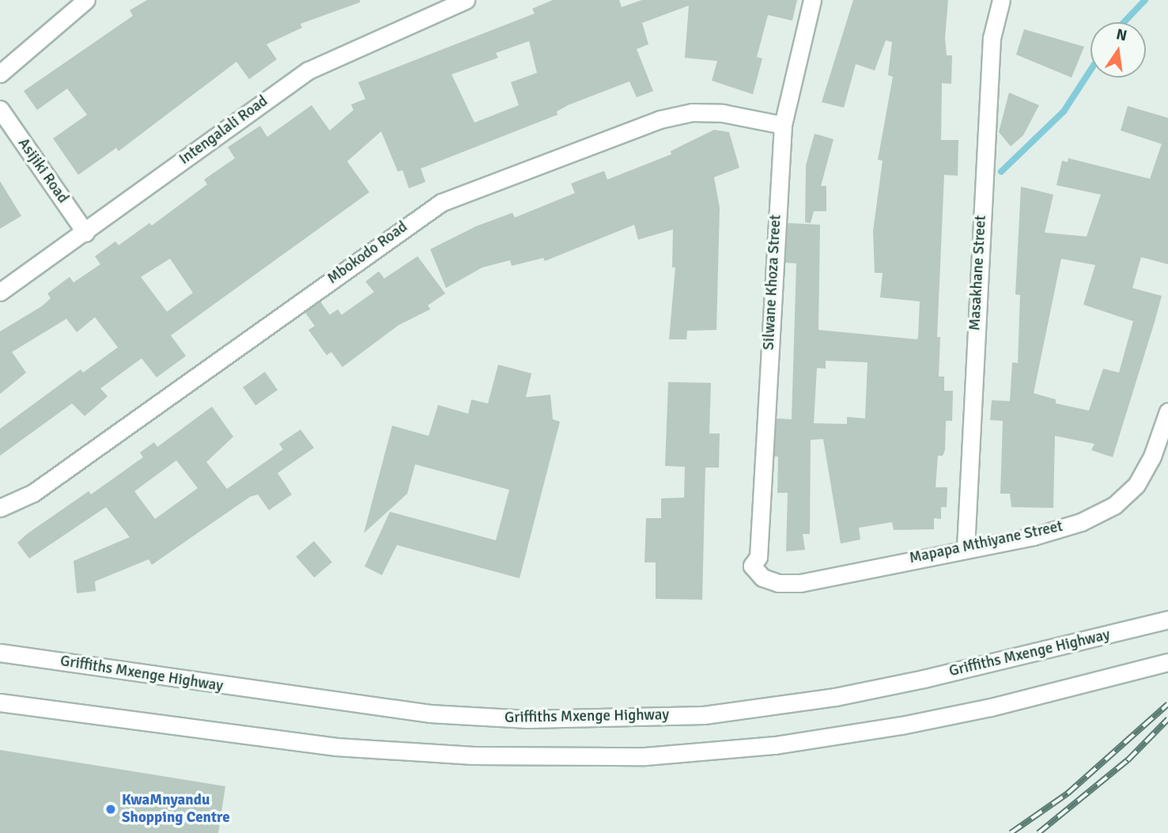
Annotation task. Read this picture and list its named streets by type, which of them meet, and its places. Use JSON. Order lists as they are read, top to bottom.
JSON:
{
  "streets": {
    "street": [
      "Intengalali Road",
      "Asijiki Road",
      "Mbokodo Road",
      "Masakhane Street",
      "Silwane Khoza Street",
      "Mapapa Mthiyane Street",
      "Griffiths Mxenge Highway"
    ]
  },
  "crossings": [
    ["Intengalali Road", "Asijiki Road"],
    ["Mbokodo Road", "Silwane Khoza Street"],
    ["Masakhane Street", "Mapapa Mthiyane Street"],
    ["Silwane Khoza Street", "Mapapa Mthiyane Street"]
  ],
  "places": ["KwaMnyandu Shopping Centre"],
  "north": "top"
}
